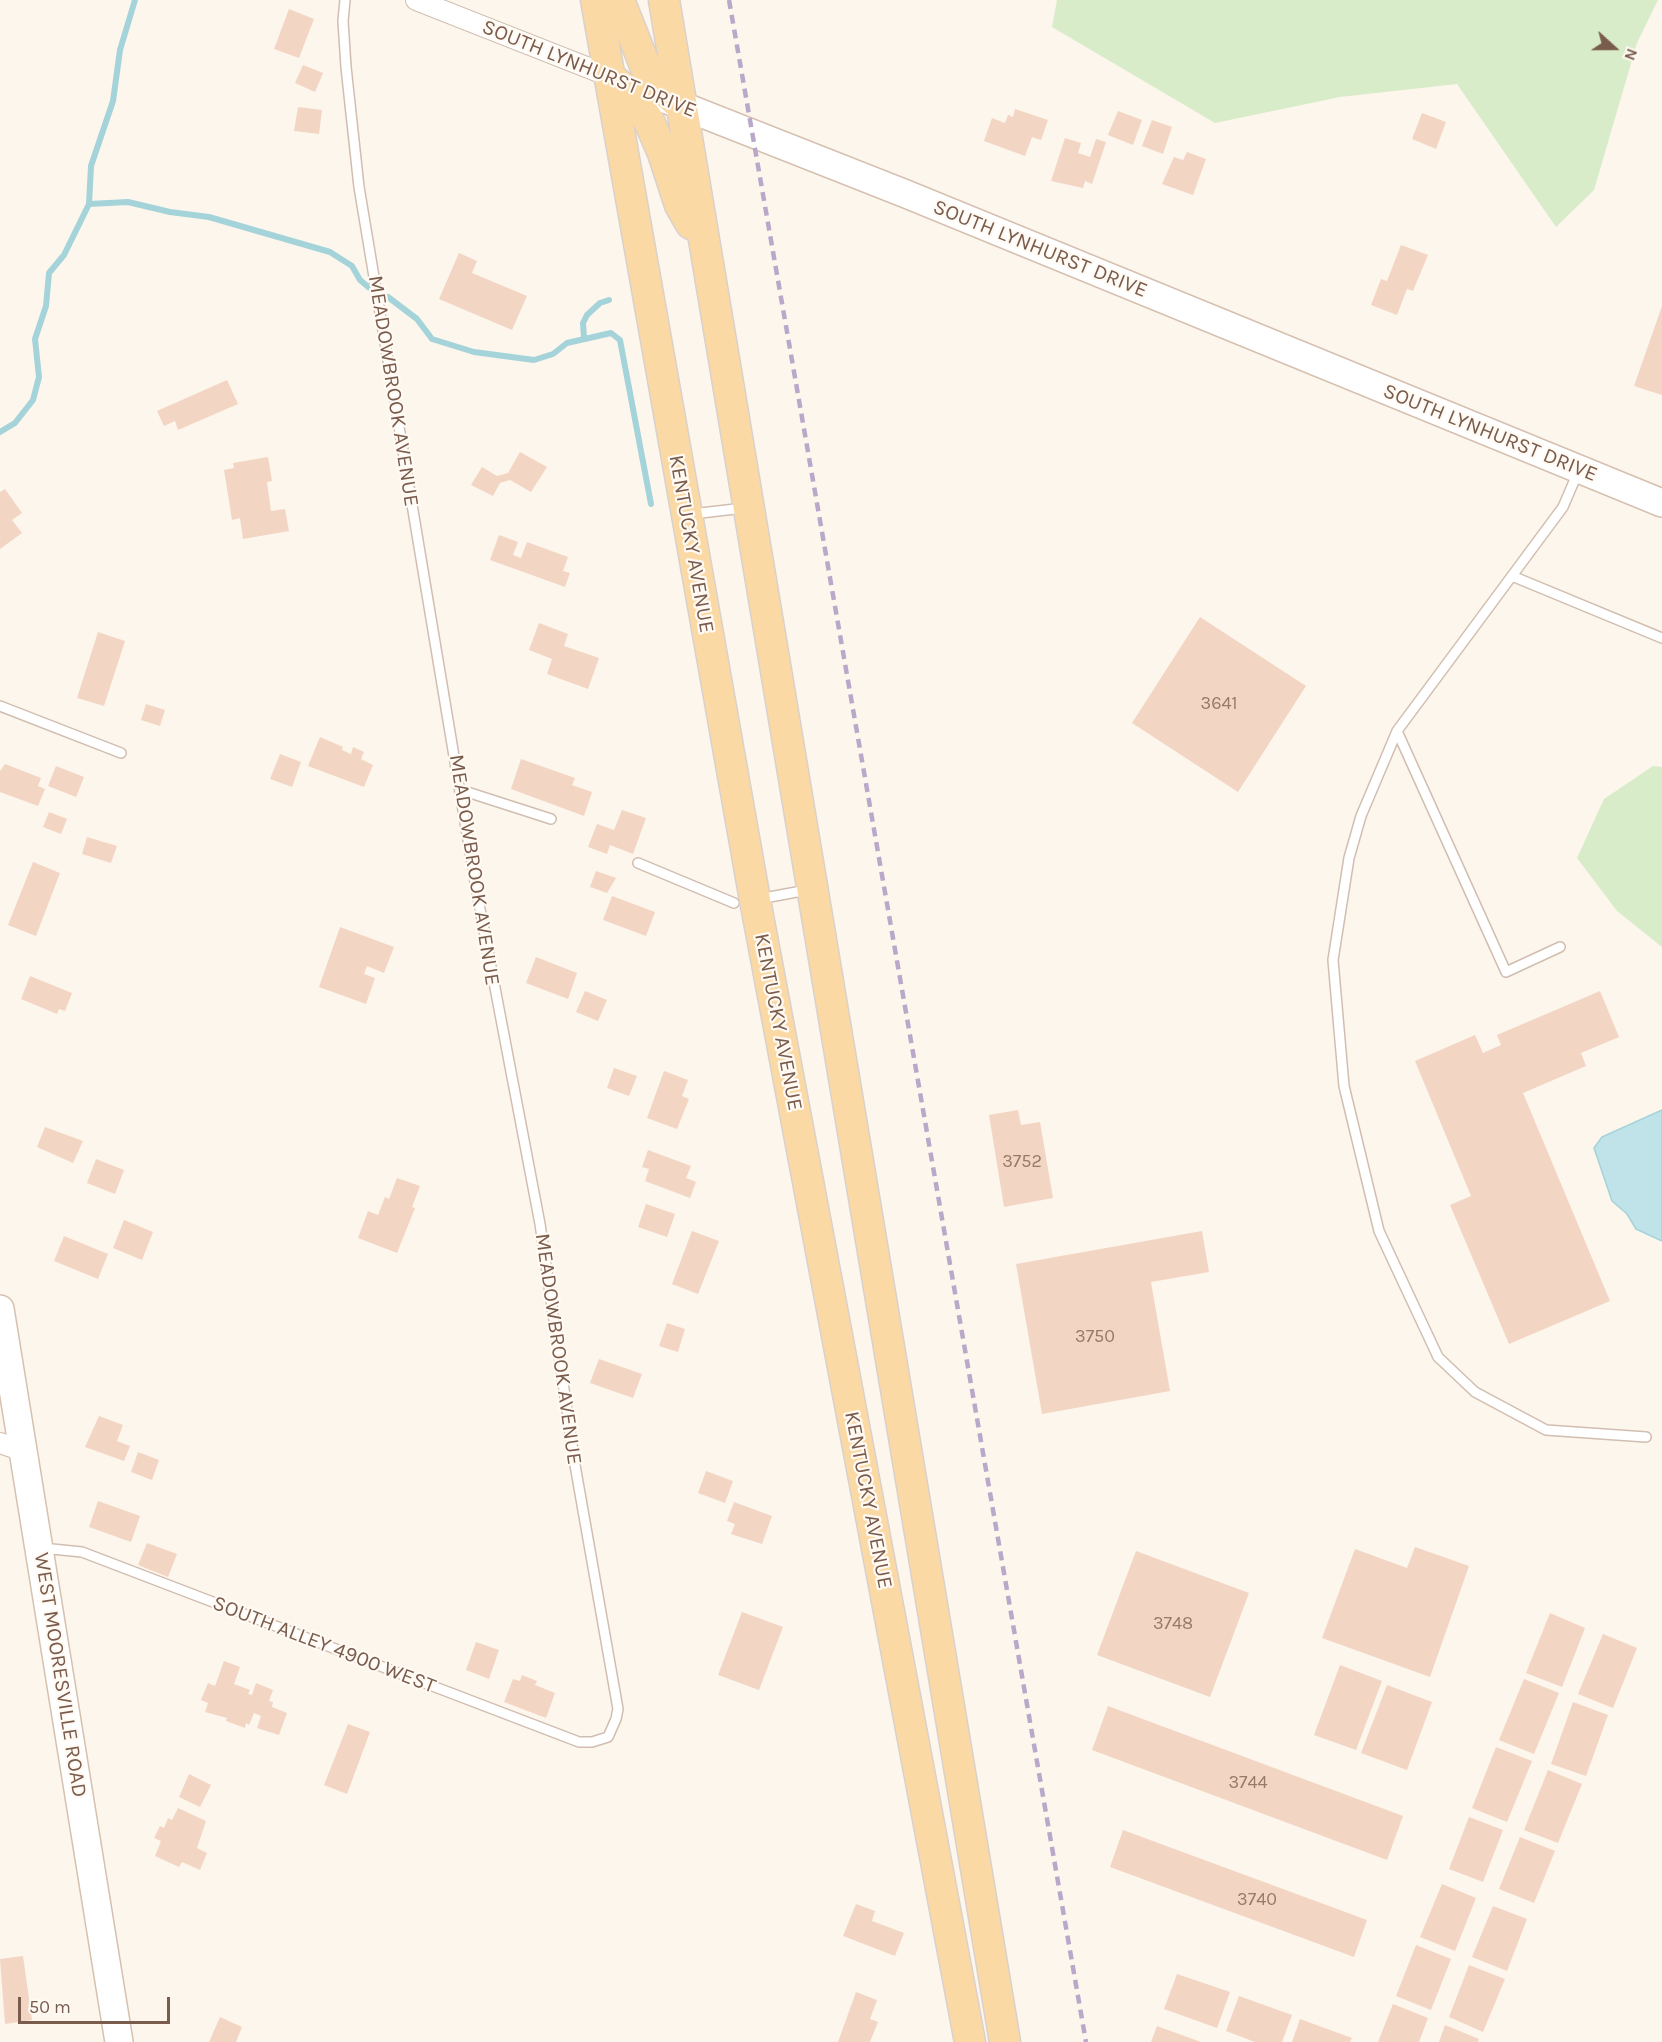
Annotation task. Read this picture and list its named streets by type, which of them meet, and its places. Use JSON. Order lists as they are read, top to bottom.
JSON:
{
  "streets": {
    "main road": ["SOUTH LYNHURST DRIVE", "KENTUCKY AVENUE", "WEST MOORESVILLE ROAD"],
    "lane": ["MEADOWBROOK AVENUE", "SOUTH ALLEY 4900 WEST"]
  },
  "crossings": [
    ["SOUTH LYNHURST DRIVE", "KENTUCKY AVENUE"],
    ["MEADOWBROOK AVENUE", "SOUTH ALLEY 4900 WEST"],
    ["SOUTH ALLEY 4900 WEST", "WEST MOORESVILLE ROAD"]
  ],
  "house_numbers": [
    "3641",
    "3752",
    "3750",
    "3748",
    "3744",
    "3740"
  ],
  "scale_bar": "50 m",
  "north": "right"
}
